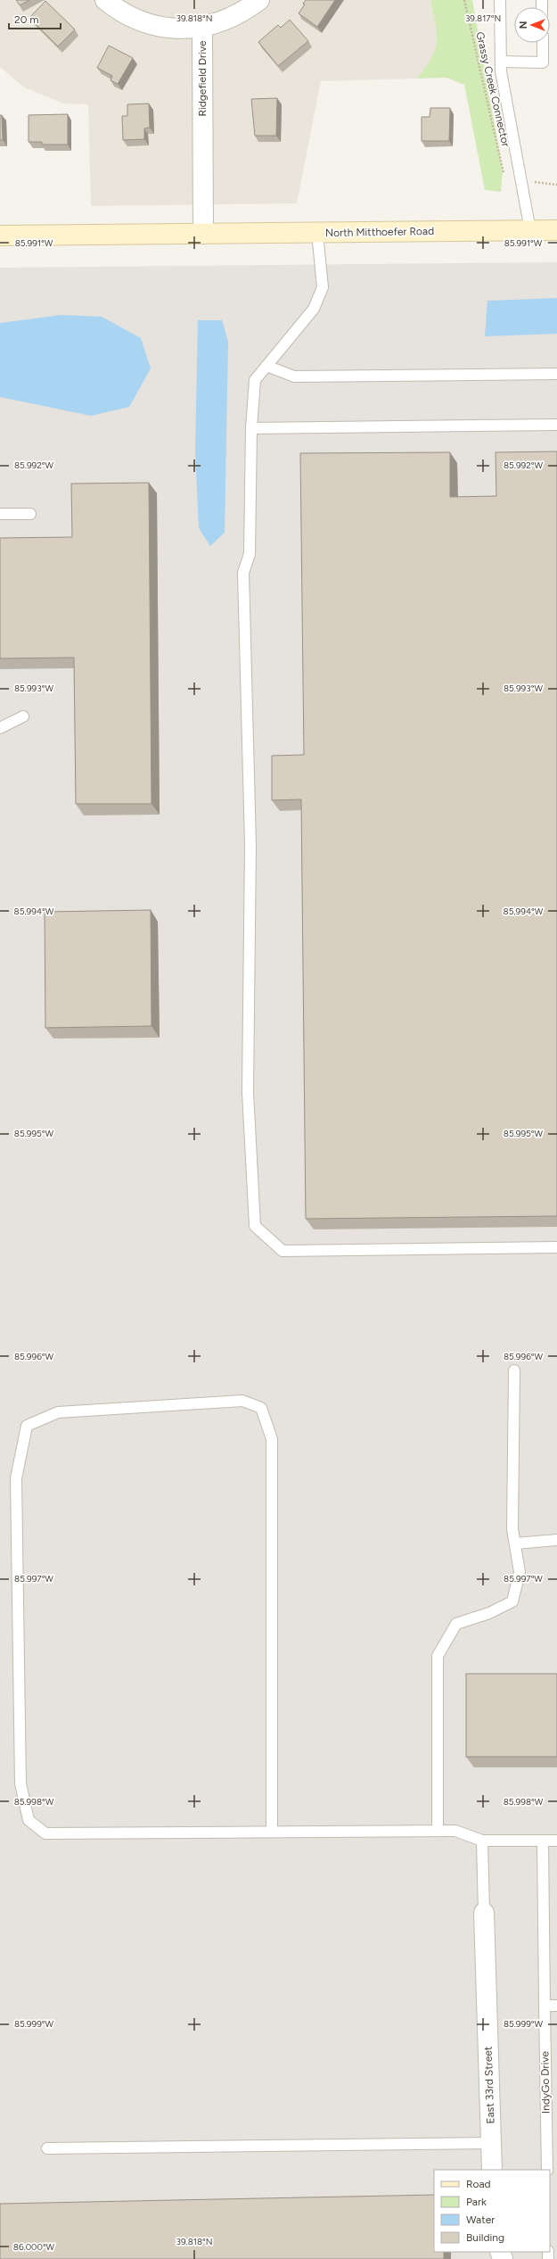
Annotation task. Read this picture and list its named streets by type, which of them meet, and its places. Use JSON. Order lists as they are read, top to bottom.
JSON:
{
  "streets": {
    "main road": ["North Mitthoefer Road"],
    "street": ["Ridgefield Drive", "East 33rd Street"],
    "lane": ["IndyGo Drive"],
    "path": ["Grassy Creek Connector"]
  },
  "crossings": [
    ["Ridgefield Drive", "North Mitthoefer Road"]
  ],
  "legend": [
    "Road",
    "Park",
    "Water",
    "Building"
  ],
  "scale_bar": "20 m",
  "north": "left",
  "coordinates": [
    "39.818°N",
    "39.817°N",
    "85.991°W",
    "85.992°W",
    "85.993°W",
    "85.994°W",
    "85.995°W",
    "85.996°W",
    "85.997°W",
    "85.998°W",
    "85.999°W",
    "86.000°W"
  ]
}
